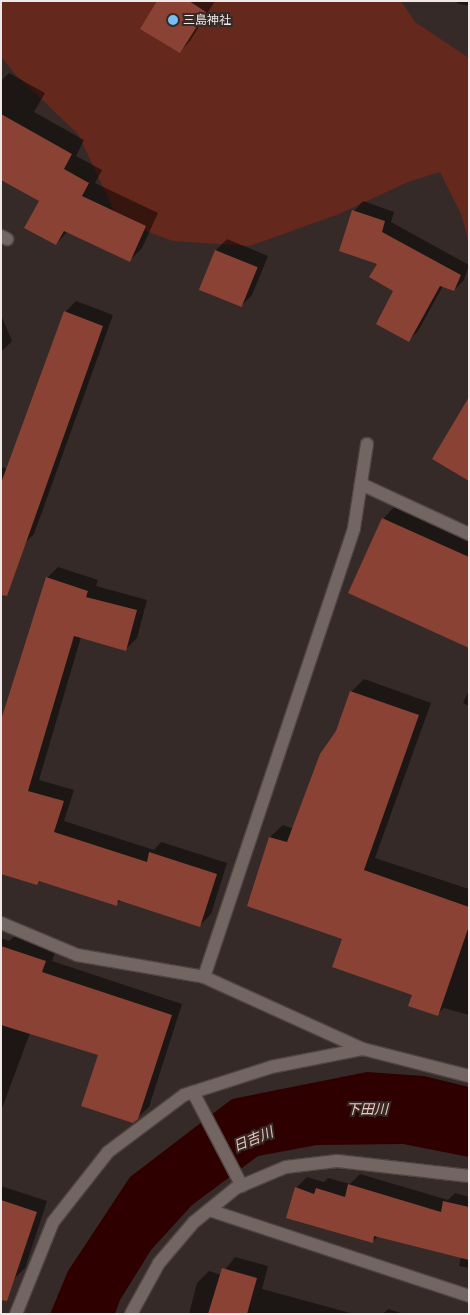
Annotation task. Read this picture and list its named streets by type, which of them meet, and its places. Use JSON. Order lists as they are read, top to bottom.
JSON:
{
  "water": ["下田川", "日吉川"],
  "places": ["三島神社"]
}
